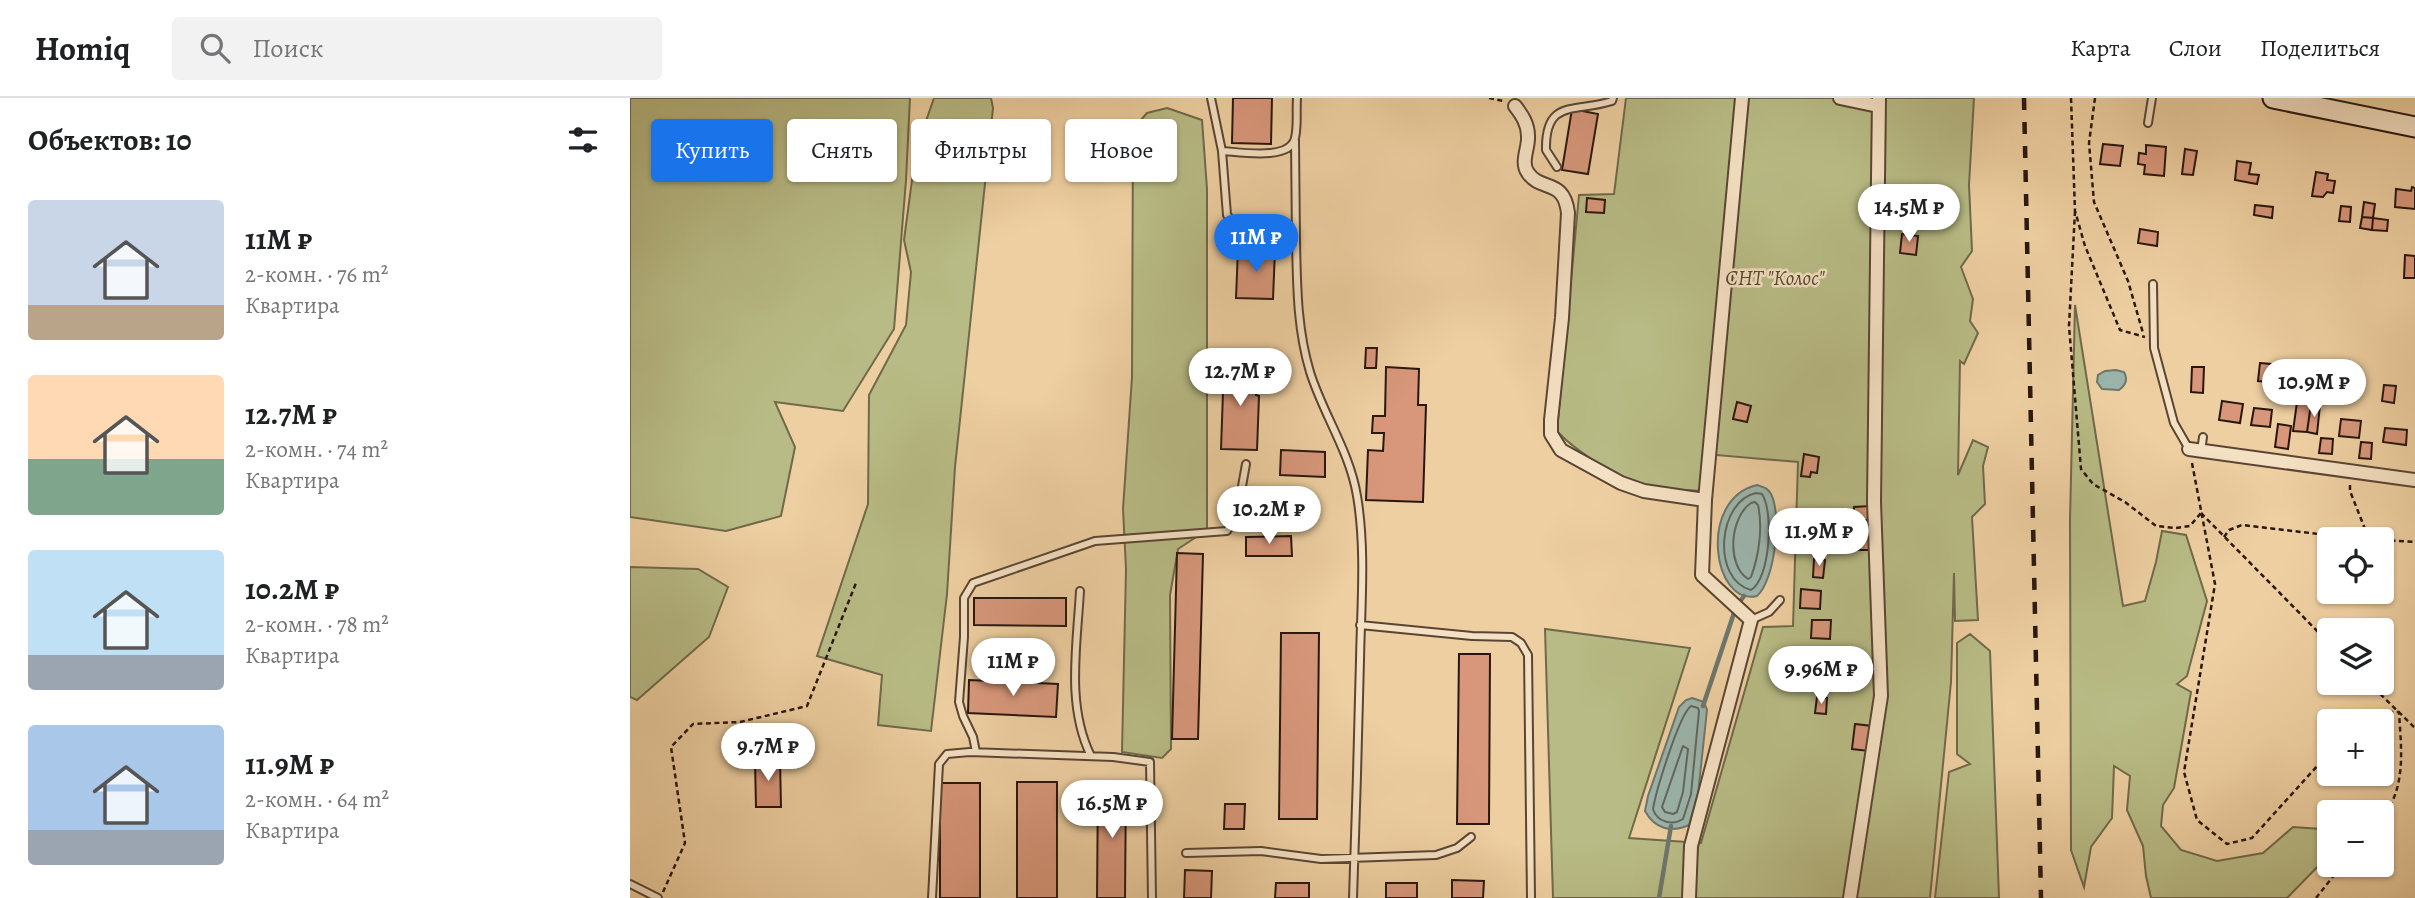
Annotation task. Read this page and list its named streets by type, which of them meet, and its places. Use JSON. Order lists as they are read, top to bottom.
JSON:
{
  "parks": ["СНТ \"Колос\""],
  "page": {
    "header": "Homiq",
    "search": "Поиск",
    "nav": ["Карта", "Слои", "Поделиться"],
    "heading": "Объектов: 10",
    "chip": [
      "Купить",
      "Снять",
      "Фильтры",
      "Новое"
    ],
    "list": [
      {
        "name": "11M ₽",
        "note": "2-комн. · 76 m² · Квартира"
      },
      {
        "name": "12.7M ₽",
        "note": "2-комн. · 74 m² · Квартира"
      },
      {
        "name": "10.2M ₽",
        "note": "2-комн. · 78 m² · Квартира"
      },
      {
        "name": "11.9M ₽",
        "note": "2-комн. · 64 m² · Квартира"
      }
    ],
    "price": [
      "14.5M ₽",
      "11M ₽",
      "12.7M ₽",
      "10.9M ₽",
      "10.2M ₽",
      "11.9M ₽",
      "11M ₽",
      "9.96M ₽",
      "9.7M ₽",
      "16.5M ₽"
    ],
    "map_buttons": ["+", "−"]
  }
}
